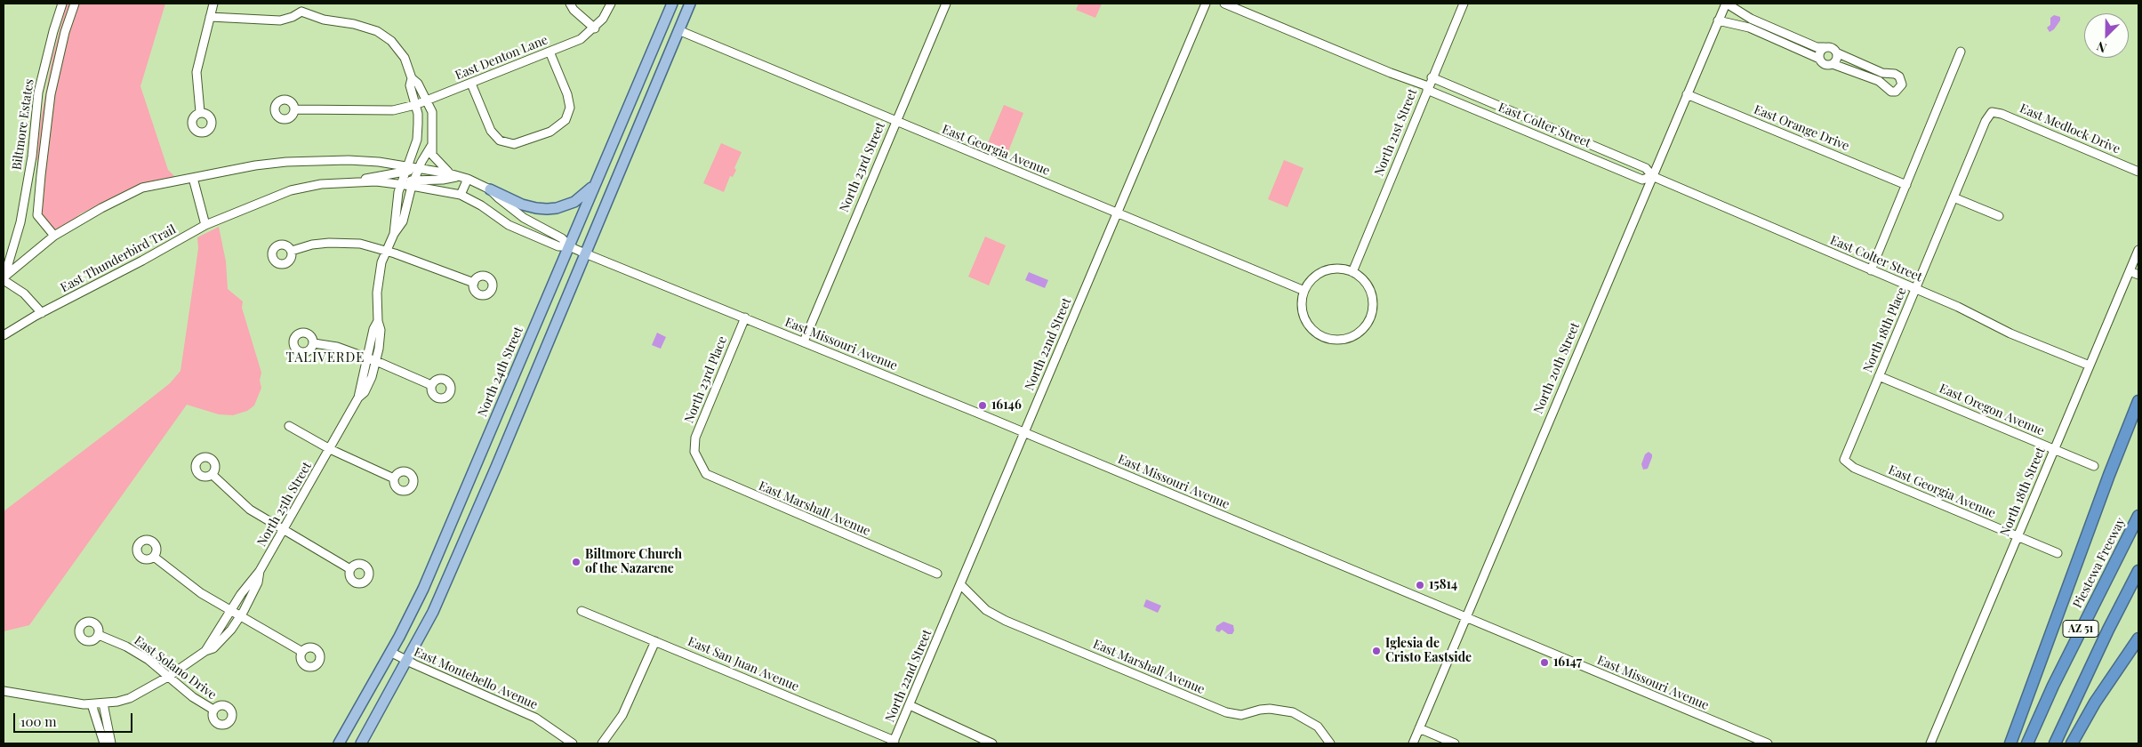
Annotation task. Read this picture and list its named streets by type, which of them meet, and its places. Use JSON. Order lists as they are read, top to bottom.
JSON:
{
  "streets": {
    "highway": ["Piestewa Freeway", "AZ 51"],
    "main road": ["North 24th Street"],
    "street": [
      "East Denton Lane",
      "Biltmore Estates",
      "East Colter Street",
      "East Orange Drive",
      "East Medlock Drive",
      "North 21st Street",
      "East Georgia Avenue",
      "North 23rd Street",
      "East Thunderbird Trail",
      "North 18th Place",
      "East Missouri Avenue",
      "North 22nd Street",
      "North 20th Street",
      "North 23rd Place",
      "East Oregon Avenue",
      "North 18th Street",
      "North 25th Street",
      "East Marshall Avenue",
      "East San Juan Avenue",
      "East Solano Drive",
      "East Montebello Avenue"
    ]
  },
  "crossings": [
    ["East Colter Street", "North 21st Street"],
    ["East Colter Street", "North 18th Place"],
    ["East Colter Street", "North 20th Street"],
    ["East Colter Street", "North 18th Street"],
    ["East Orange Drive", "North 20th Street"],
    ["East Medlock Drive", "North 18th Place"],
    ["North 21st Street", "East Georgia Avenue"],
    ["East Georgia Avenue", "North 23rd Street"],
    ["East Georgia Avenue", "North 18th Place"],
    ["East Georgia Avenue", "North 22nd Street"],
    ["East Georgia Avenue", "North 18th Street"],
    ["North 23rd Street", "East Missouri Avenue"],
    ["East Thunderbird Trail", "East Missouri Avenue"],
    ["East Thunderbird Trail", "North 24th Street"],
    ["North 18th Place", "East Oregon Avenue"],
    ["East Missouri Avenue", "North 22nd Street"],
    ["East Missouri Avenue", "North 20th Street"],
    ["East Missouri Avenue", "North 24th Street"],
    ["East Missouri Avenue", "North 23rd Place"],
    ["North 22nd Street", "East Marshall Avenue"],
    ["North 22nd Street", "East San Juan Avenue"],
    ["North 24th Street", "East Montebello Avenue"],
    ["North 23rd Place", "East Marshall Avenue"],
    ["East Oregon Avenue", "North 18th Street"],
    ["North 25th Street", "East Solano Drive"]
  ],
  "districts": ["TALIVERDE"],
  "places": [
    "16146",
    "Biltmore Church of the Nazarene",
    "15814",
    "Iglesia de Cristo Eastside",
    "16147"
  ],
  "scale_bar": "100 m",
  "north": "bottom left"
}
